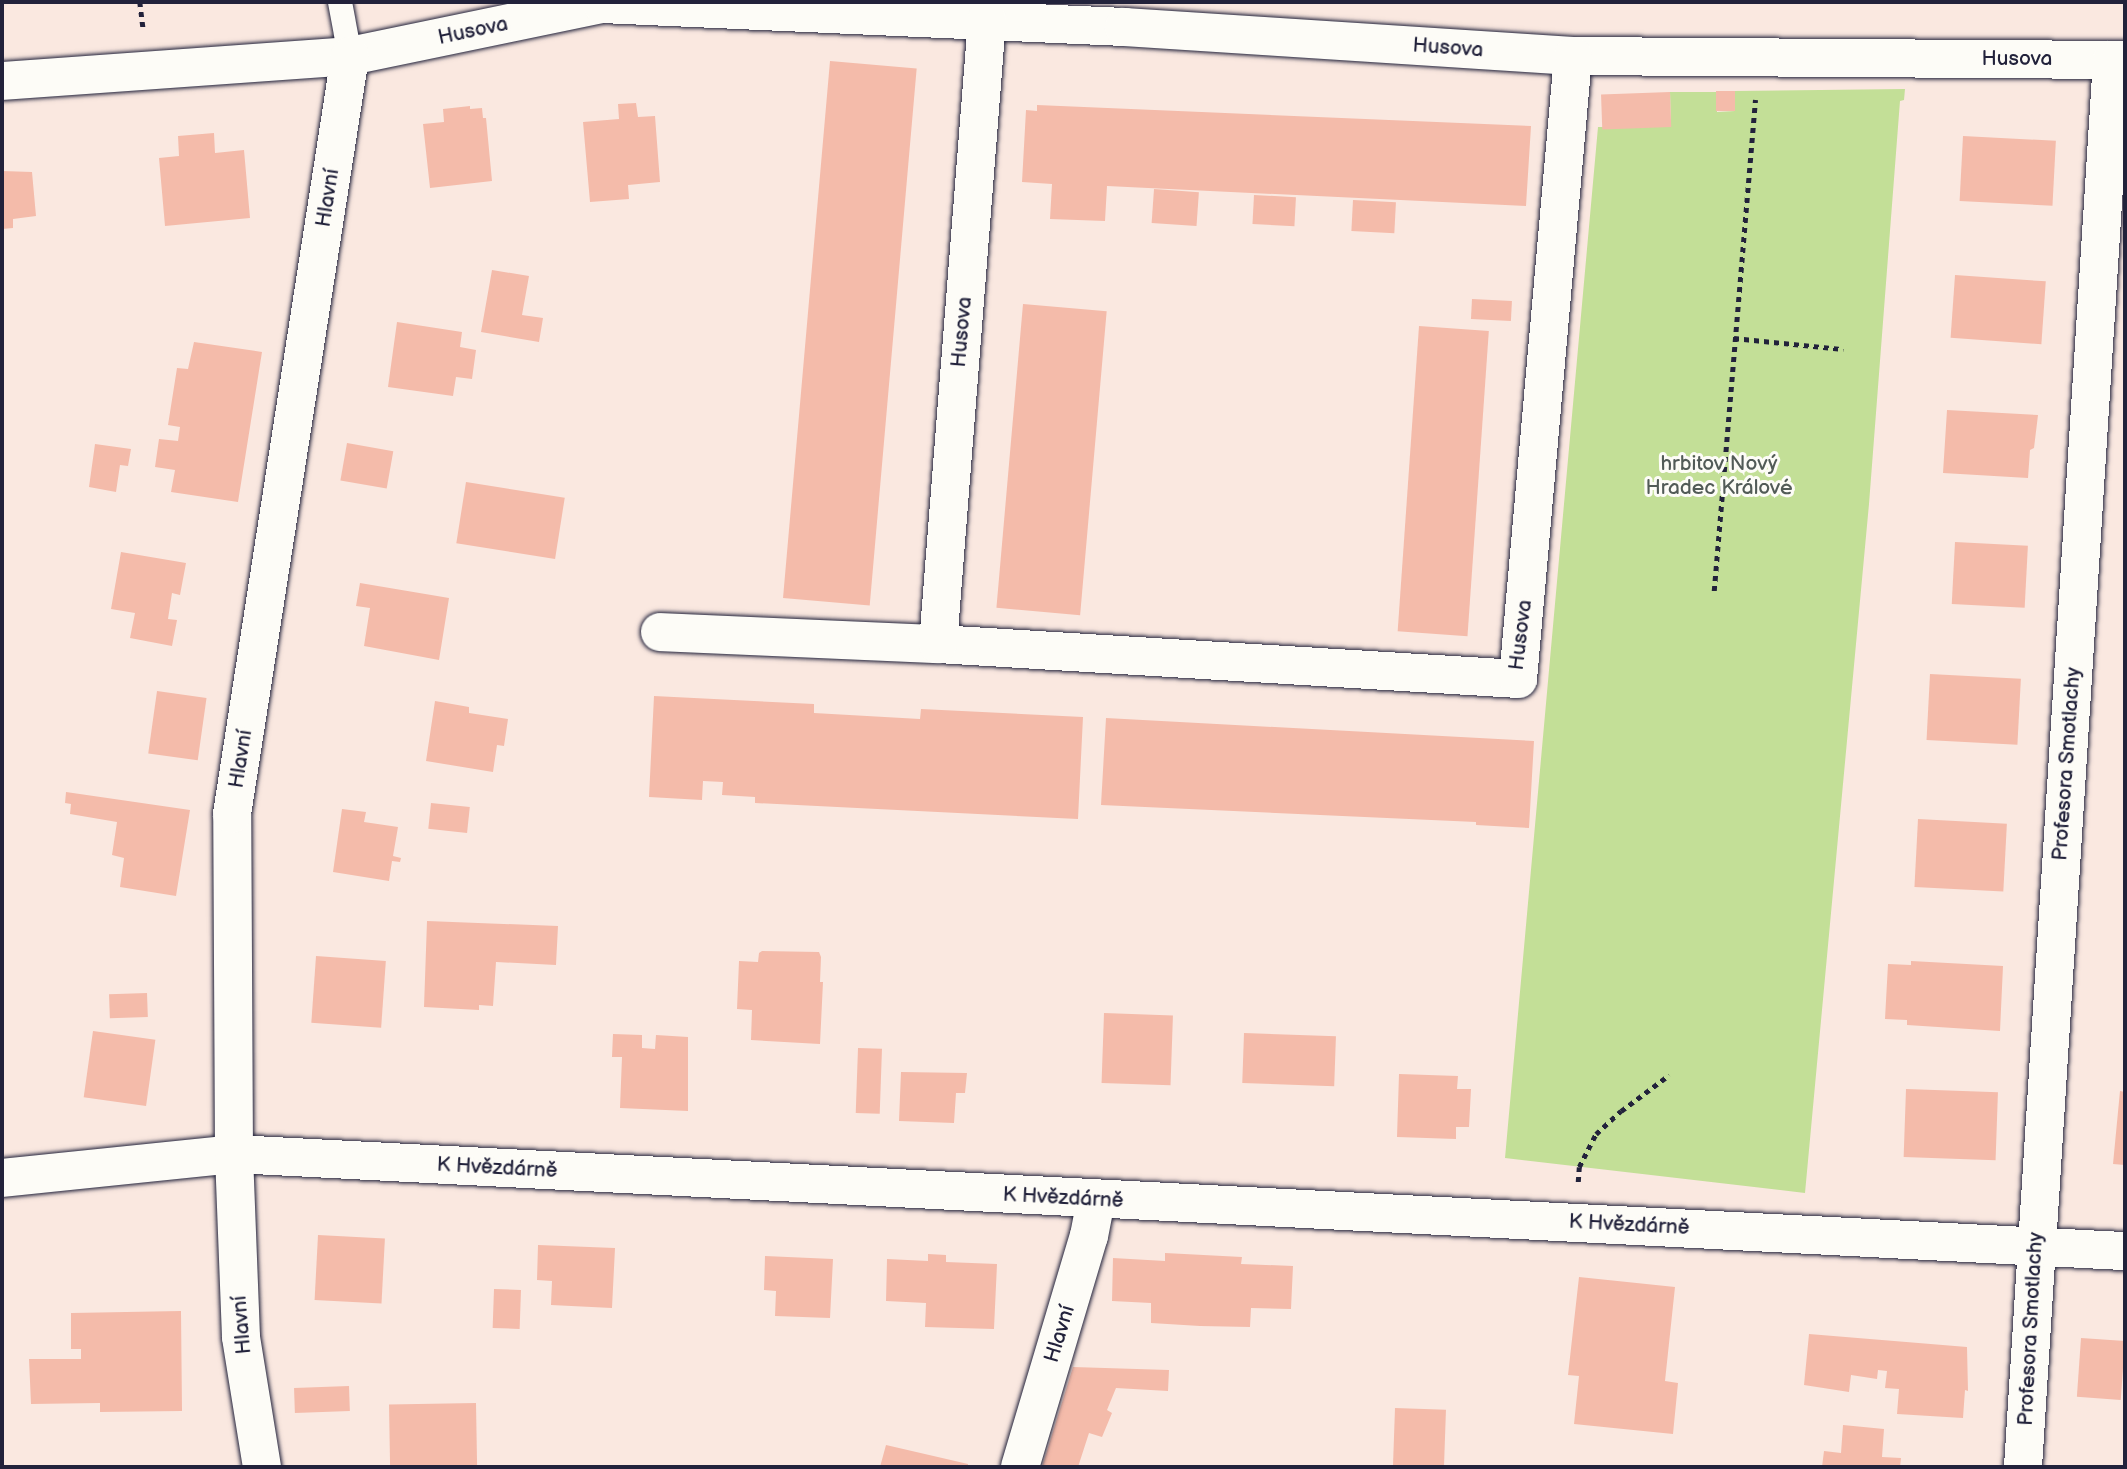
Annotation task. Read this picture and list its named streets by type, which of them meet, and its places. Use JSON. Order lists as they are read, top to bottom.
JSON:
{
  "streets": {
    "street": [
      "Husova",
      "Hlavní",
      "Profesora Smotlachy",
      "K Hvězdárně"
    ]
  },
  "crossings": [
    ["Husova", "Hlavní"],
    ["Husova", "Profesora Smotlachy"],
    ["Hlavní", "K Hvězdárně"],
    ["Profesora Smotlachy", "K Hvězdárně"]
  ],
  "parks": ["hrbitov Nový Hradec Králové"]
}
